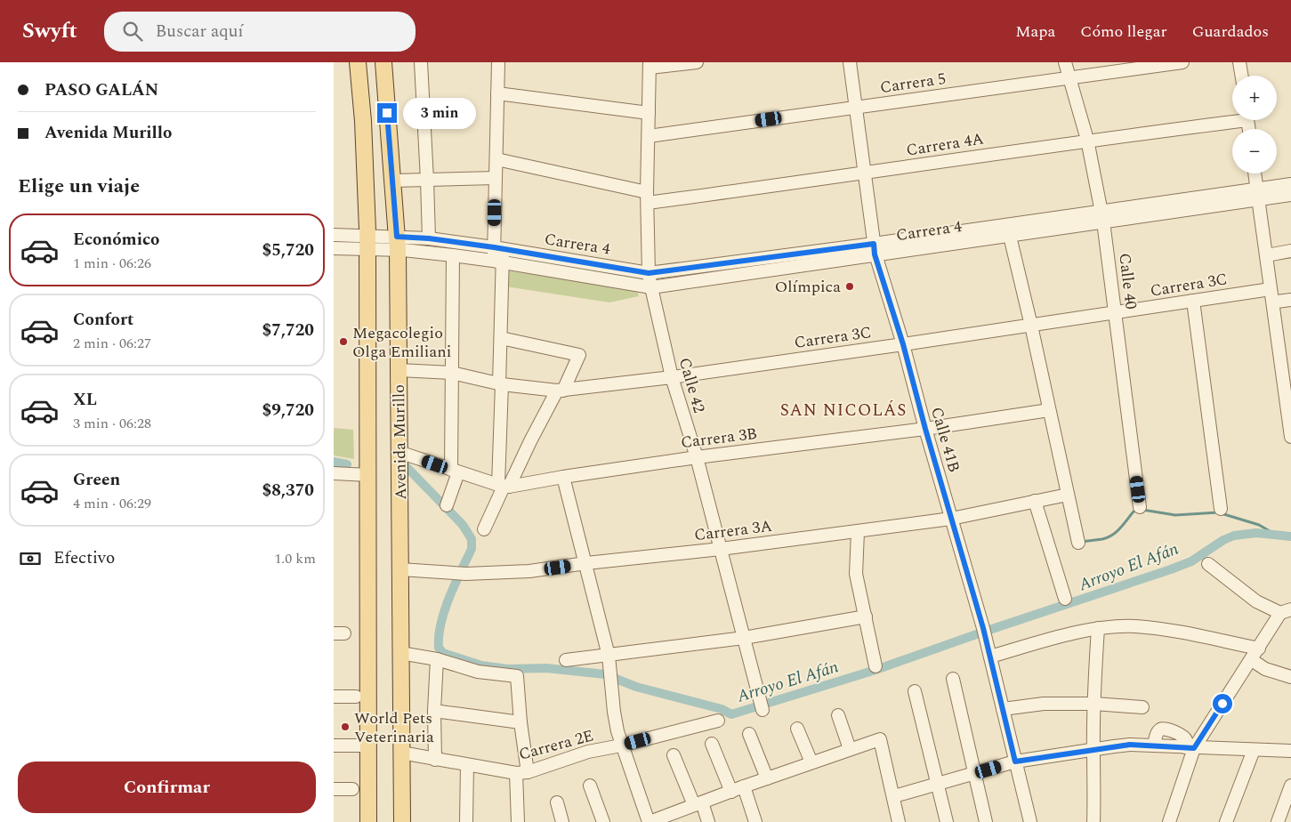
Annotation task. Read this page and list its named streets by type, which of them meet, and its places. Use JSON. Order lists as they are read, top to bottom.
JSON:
{
  "streets": {
    "main road": ["Avenida Murillo"],
    "street": [
      "Carrera 5",
      "Carrera 4A",
      "Carrera 4",
      "Calle 40",
      "Carrera 3C",
      "Calle 42",
      "Carrera 3B",
      "Calle 41B",
      "Carrera 3A",
      "Carrera 2E"
    ]
  },
  "crossings": [
    ["Carrera 5", "Calle 40"],
    ["Carrera 5", "Calle 42"],
    ["Carrera 5", "Calle 41B"],
    ["Carrera 4A", "Calle 40"],
    ["Carrera 4A", "Calle 42"],
    ["Carrera 4A", "Calle 41B"],
    ["Carrera 4", "Calle 40"],
    ["Carrera 4", "Calle 42"],
    ["Carrera 4", "Calle 41B"],
    ["Carrera 4", "Avenida Murillo"],
    ["Calle 40", "Carrera 3C"],
    ["Carrera 3C", "Calle 42"],
    ["Carrera 3C", "Calle 41B"],
    ["Carrera 3C", "Avenida Murillo"],
    ["Calle 42", "Carrera 3B"],
    ["Calle 42", "Carrera 3A"],
    ["Carrera 3B", "Calle 41B"],
    ["Carrera 3B", "Avenida Murillo"],
    ["Calle 41B", "Carrera 3A"],
    ["Avenida Murillo", "Carrera 3A"],
    ["Avenida Murillo", "Carrera 2E"]
  ],
  "districts": ["SAN NICOLÁS"],
  "water": ["Arroyo El Afán"],
  "places": ["Olímpica", "Megacolegio Olga Emiliani", "World Pets Veterinaria"],
  "page": {
    "header": "Swyft",
    "search": "Buscar aquí",
    "nav": ["Mapa", "Cómo llegar", "Guardados"],
    "banner": ["PASO GALÁN", "Avenida Murillo"],
    "map_buttons": ["+", "−"],
    "bubble": "3 min",
    "heading": "Elige un viaje",
    "list": [
      {
        "name": "Económico",
        "note": "1 min · 06:26",
        "value": "$5,720"
      },
      {
        "name": "Confort",
        "note": "2 min · 06:27",
        "value": "$7,720"
      },
      {
        "name": "XL",
        "note": "3 min · 06:28",
        "value": "$9,720"
      },
      {
        "name": "Green",
        "note": "4 min · 06:29",
        "value": "$8,370"
      }
    ],
    "pay": ["Efectivo", "1.0 km"],
    "buttons": "Confirmar"
  }
}
